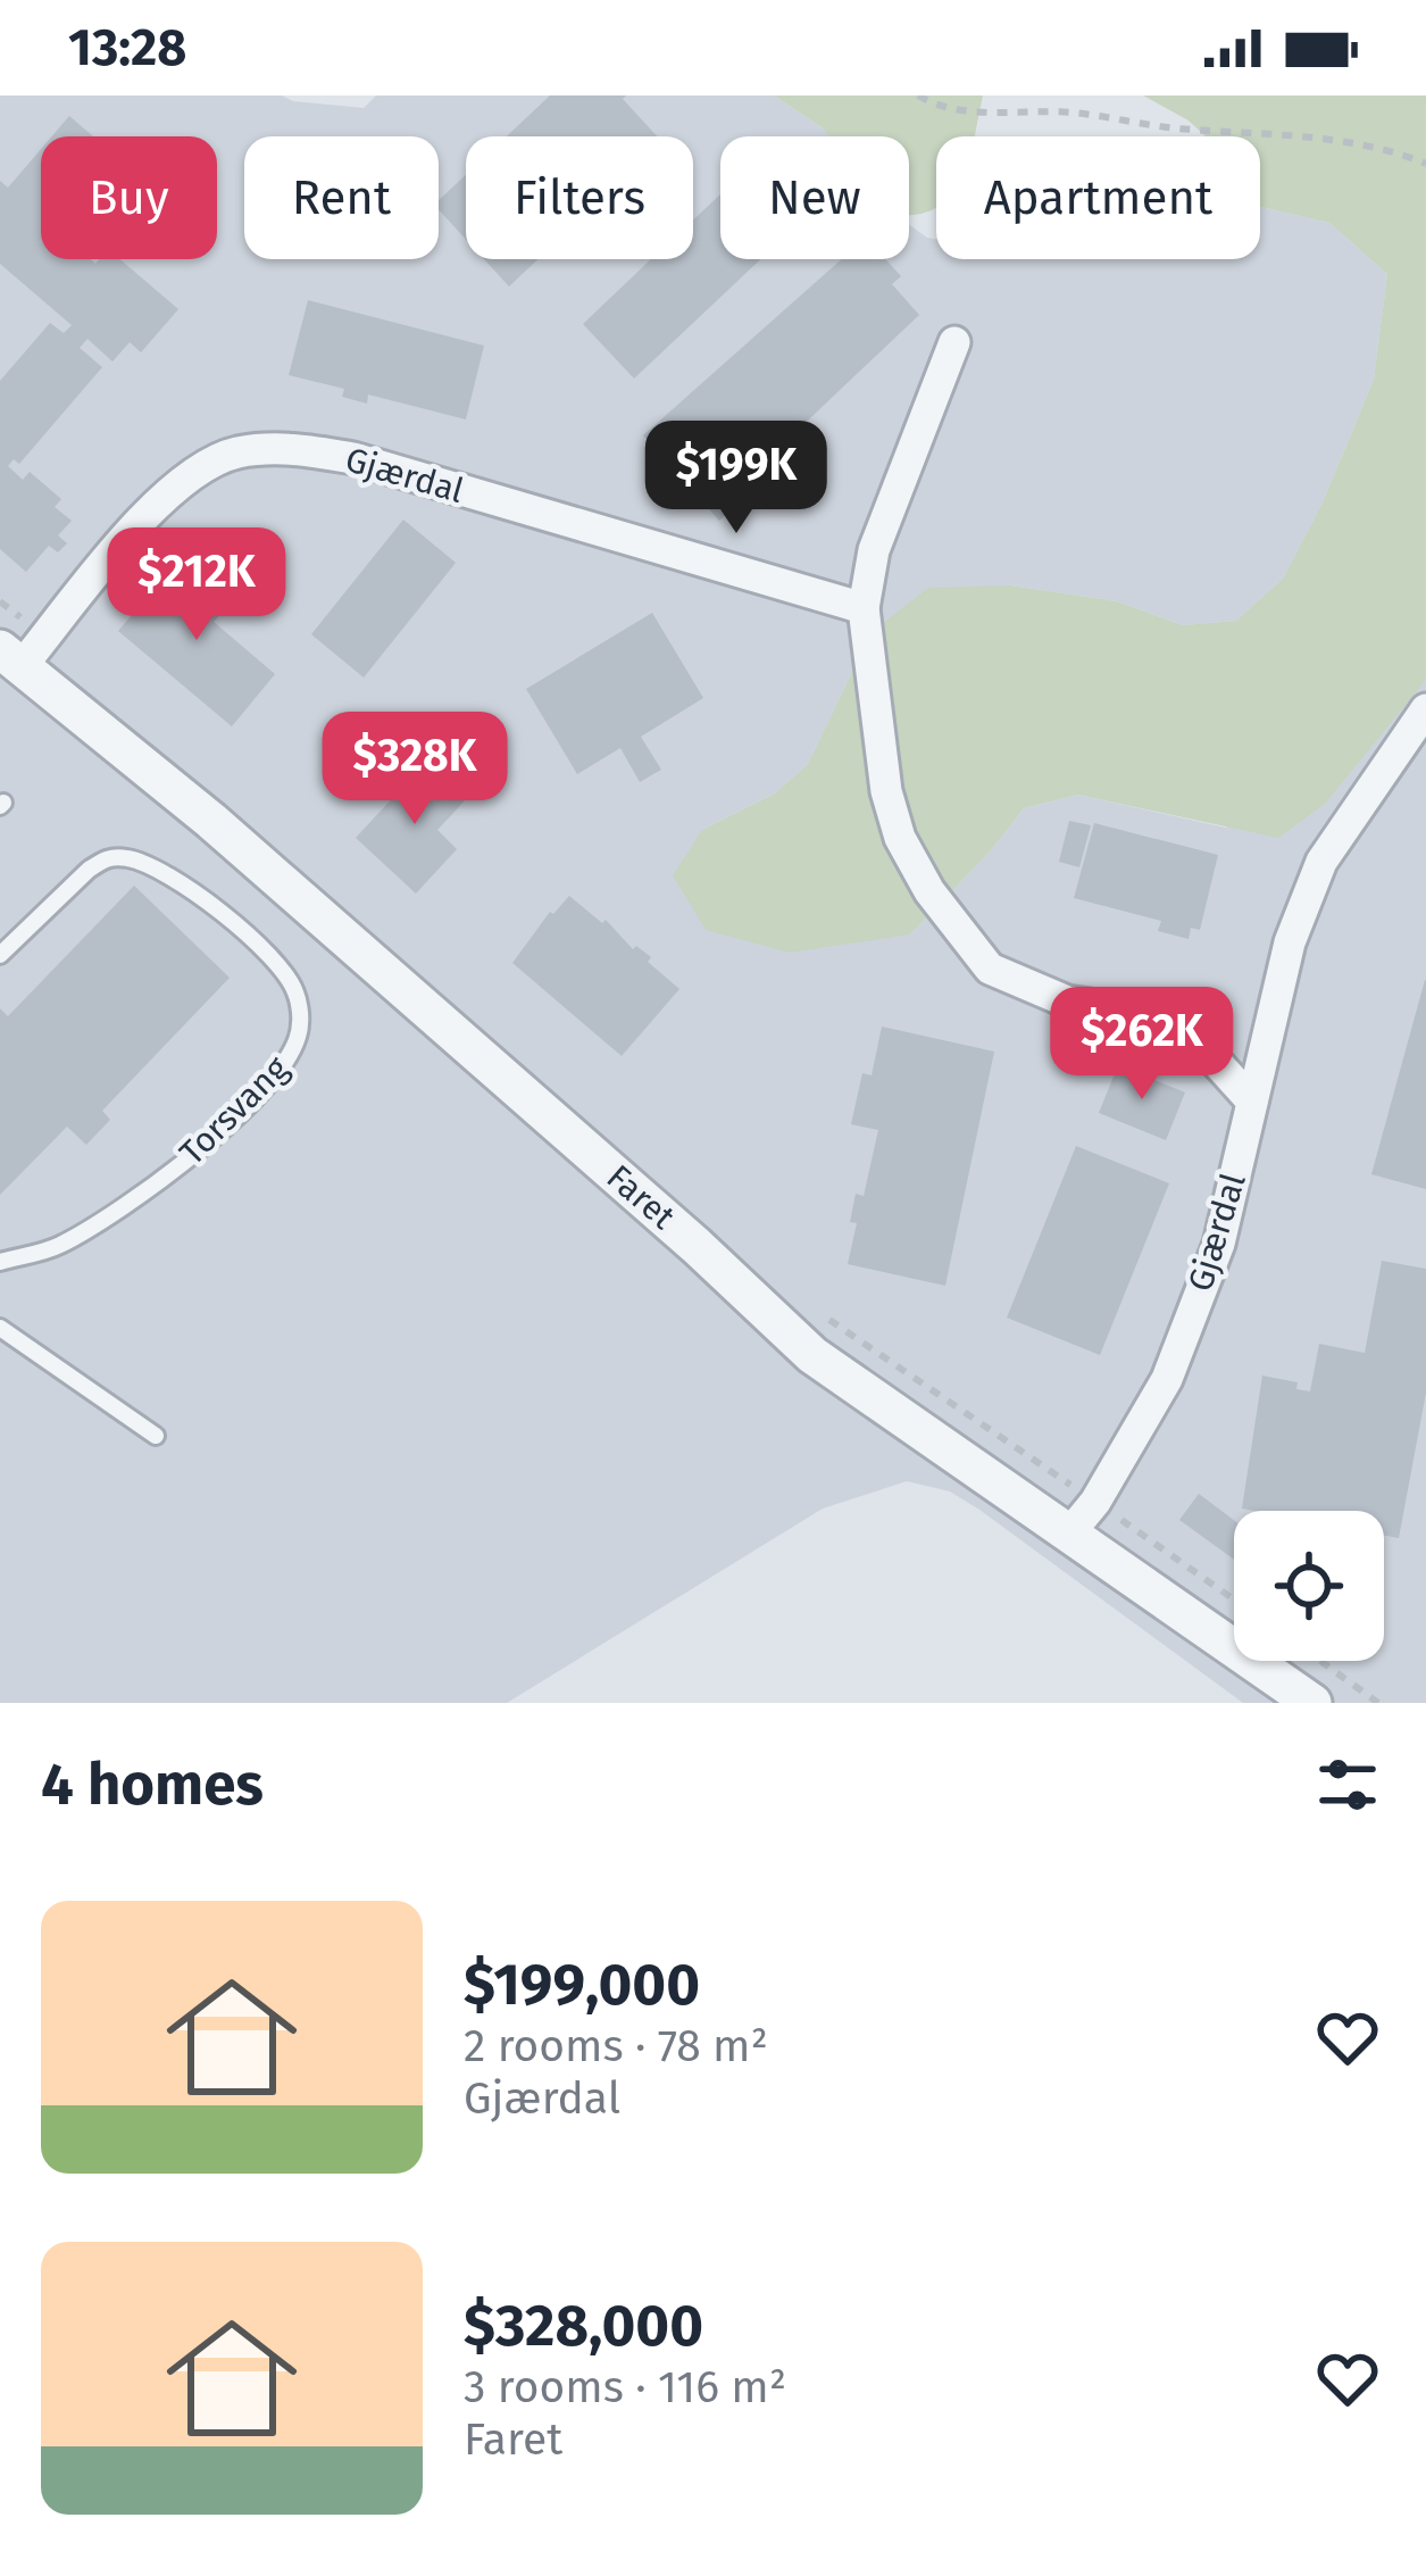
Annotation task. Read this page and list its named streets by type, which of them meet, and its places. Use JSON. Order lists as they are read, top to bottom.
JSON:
{
  "streets": {
    "street": ["Gjærdal", "Faret"],
    "lane": ["Torsvang"]
  },
  "crossings": [
    ["Gjærdal", "Faret"]
  ],
  "page": {
    "status": "13:28",
    "chip": [
      "Buy",
      "Rent",
      "Filters",
      "New",
      "Apartment"
    ],
    "price": [
      "$199K",
      "$212K",
      "$328K",
      "$262K"
    ],
    "heading": "4 homes",
    "list": [
      {
        "name": "$199,000",
        "note": "2 rooms · 78 m² · Gjærdal"
      },
      {
        "name": "$328,000",
        "note": "3 rooms · 116 m² · Faret"
      }
    ]
  }
}
